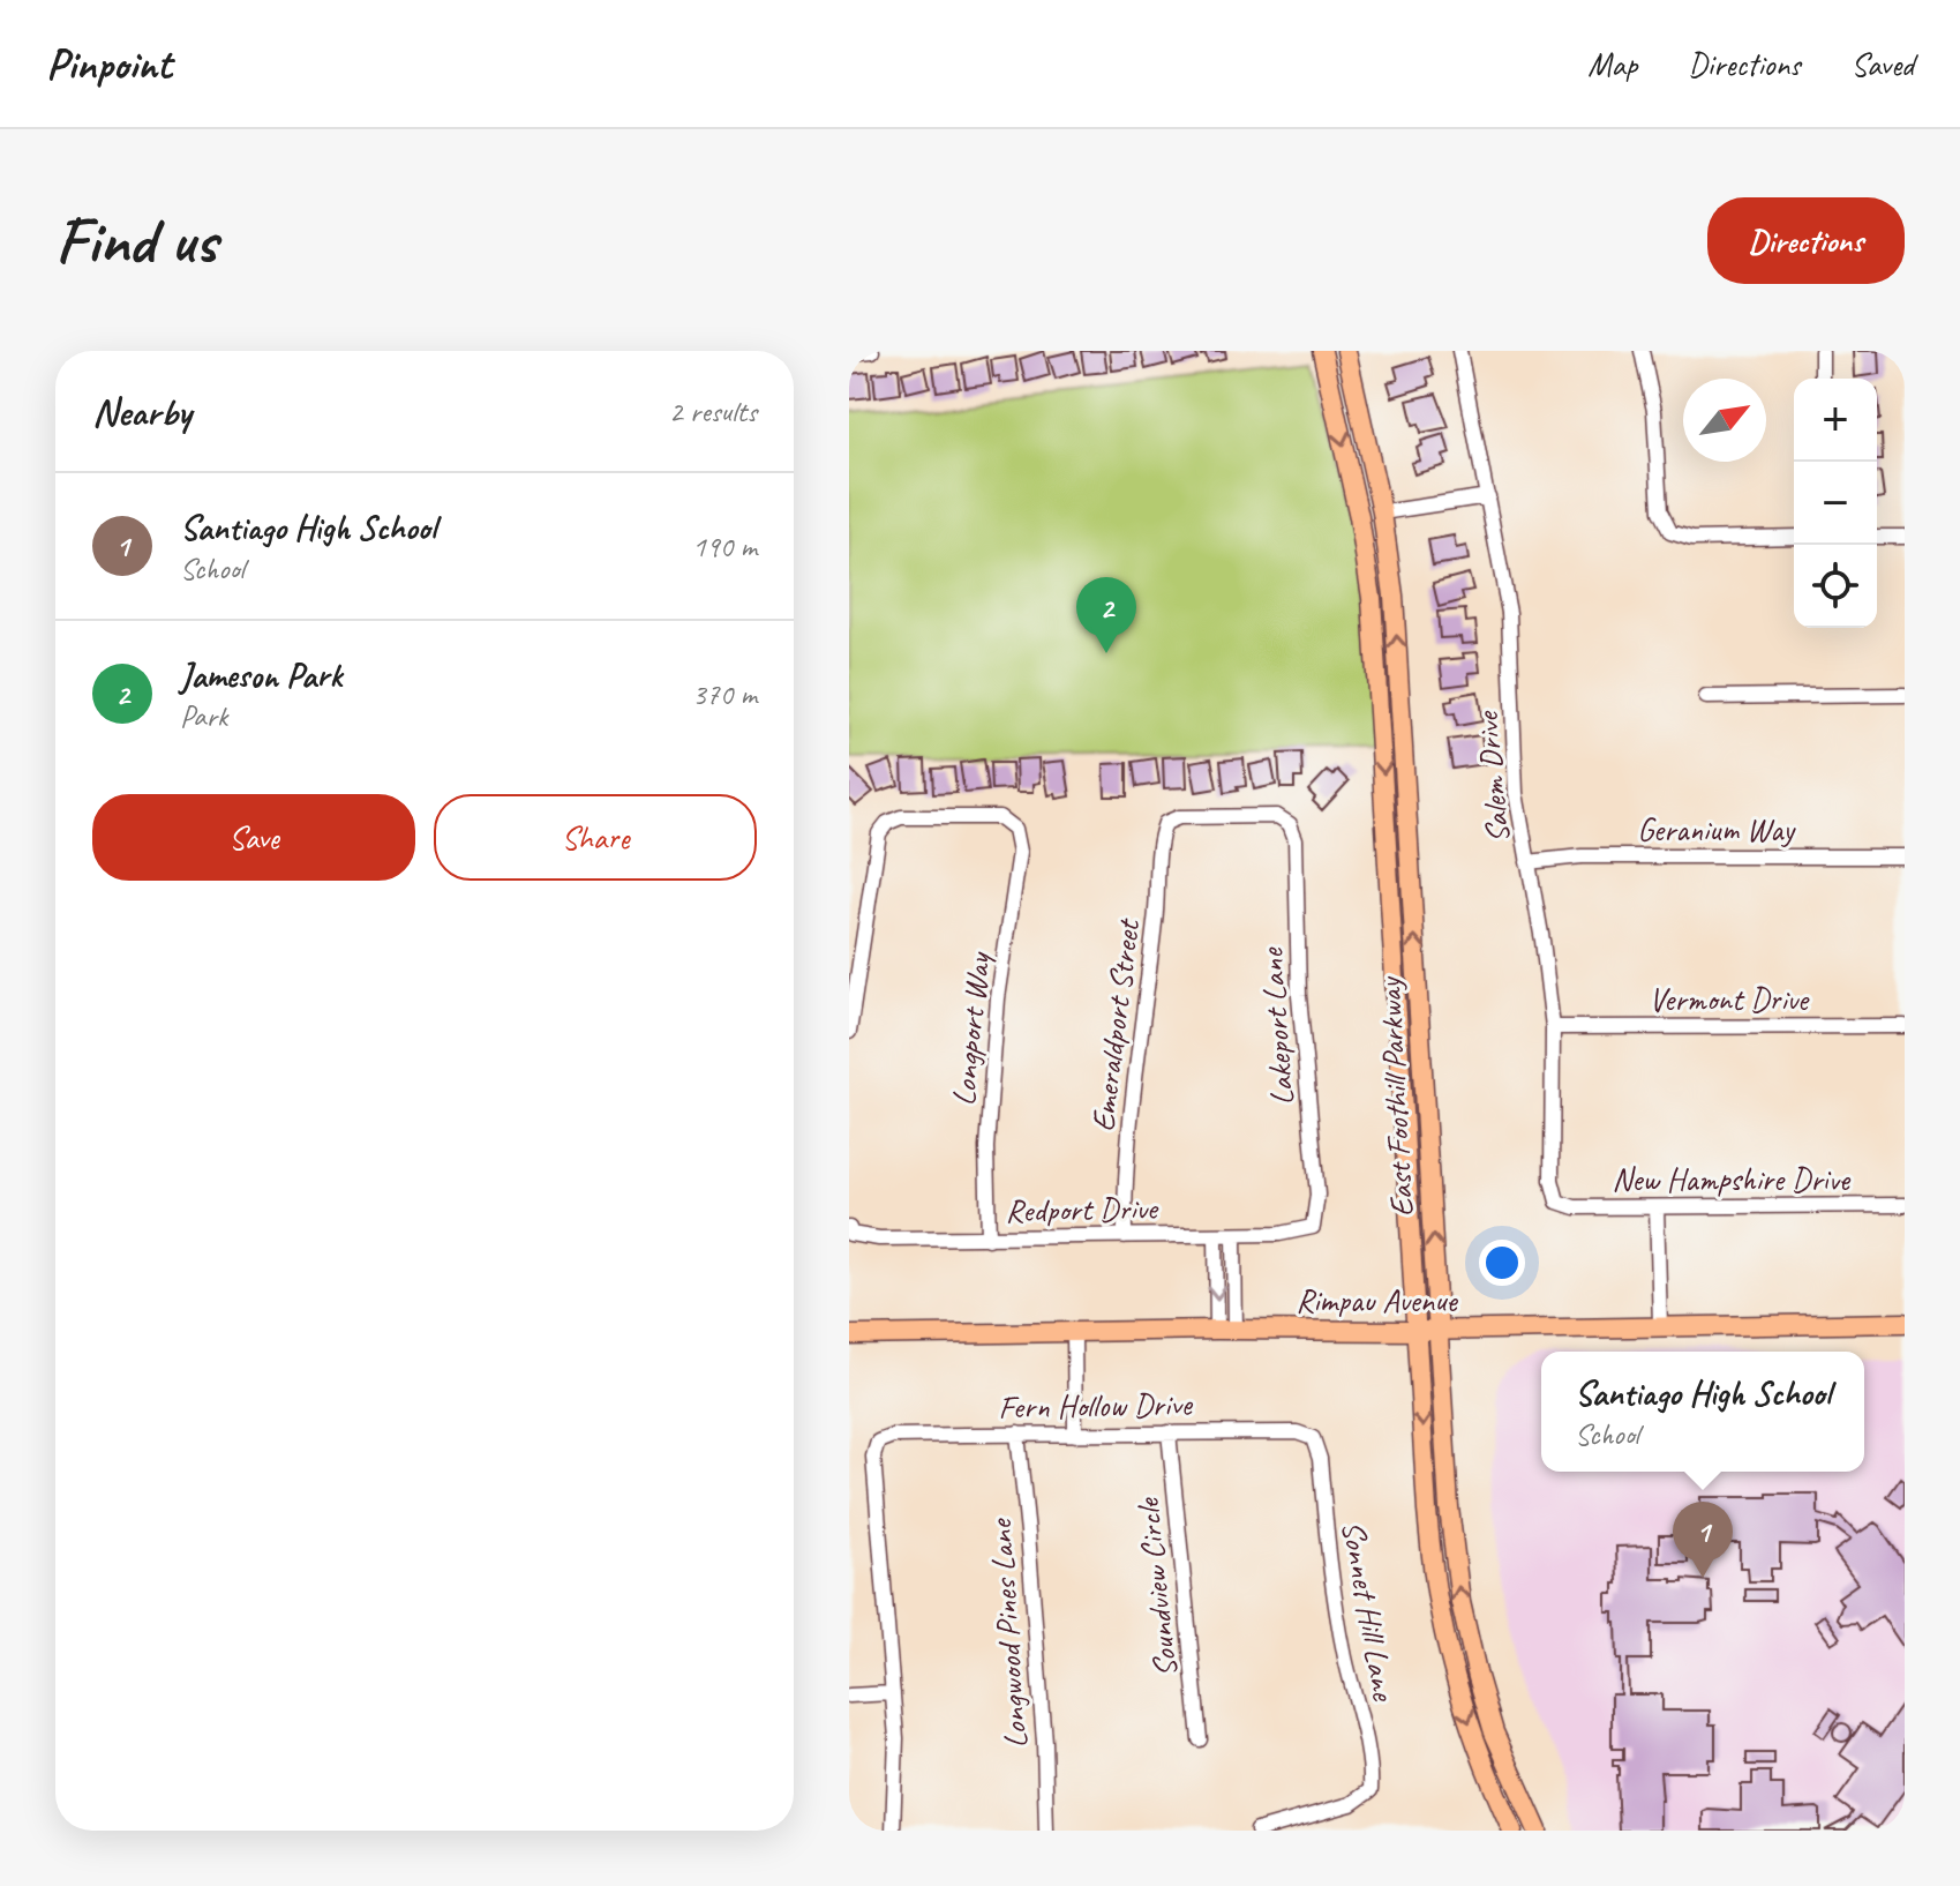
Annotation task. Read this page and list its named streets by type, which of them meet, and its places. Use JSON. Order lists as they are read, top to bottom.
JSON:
{
  "streets": {
    "main road": ["East Foothill Parkway", "Rimpau Avenue"],
    "street": [
      "Salem Drive",
      "Geranium Way",
      "Vermont Drive",
      "Emeraldport Street",
      "Lakeport Lane",
      "Longport Way",
      "New Hampshire Drive",
      "Redport Drive",
      "Fern Hollow Drive",
      "Soundview Circle",
      "Sonnet Hill Lane",
      "Longwood Pines Lane"
    ]
  },
  "crossings": [
    ["Salem Drive", "Geranium Way"],
    ["Salem Drive", "Vermont Drive"],
    ["Salem Drive", "New Hampshire Drive"],
    ["Emeraldport Street", "Lakeport Lane"],
    ["Emeraldport Street", "Redport Drive"],
    ["Lakeport Lane", "Redport Drive"],
    ["Longport Way", "Redport Drive"],
    ["East Foothill Parkway", "Rimpau Avenue"],
    ["Fern Hollow Drive", "Soundview Circle"],
    ["Fern Hollow Drive", "Sonnet Hill Lane"],
    ["Fern Hollow Drive", "Longwood Pines Lane"]
  ],
  "north": "top right",
  "page": {
    "header": "Pinpoint",
    "nav": ["Map", "Directions", "Saved"],
    "buttons": [
      "Directions",
      ["Save", "Share"]
    ],
    "title": "Find us",
    "heading": ["Nearby", "2 results"],
    "map_buttons": ["+", "−"],
    "list": [
      {
        "mark": "1",
        "name": "Santiago High School",
        "note": "School",
        "value": "190 m"
      },
      {
        "mark": "2",
        "name": "Jameson Park",
        "note": "Park",
        "value": "370 m"
      }
    ],
    "pins": ["2", "1"],
    "popup": ["Santiago High School", "School"]
  }
}
